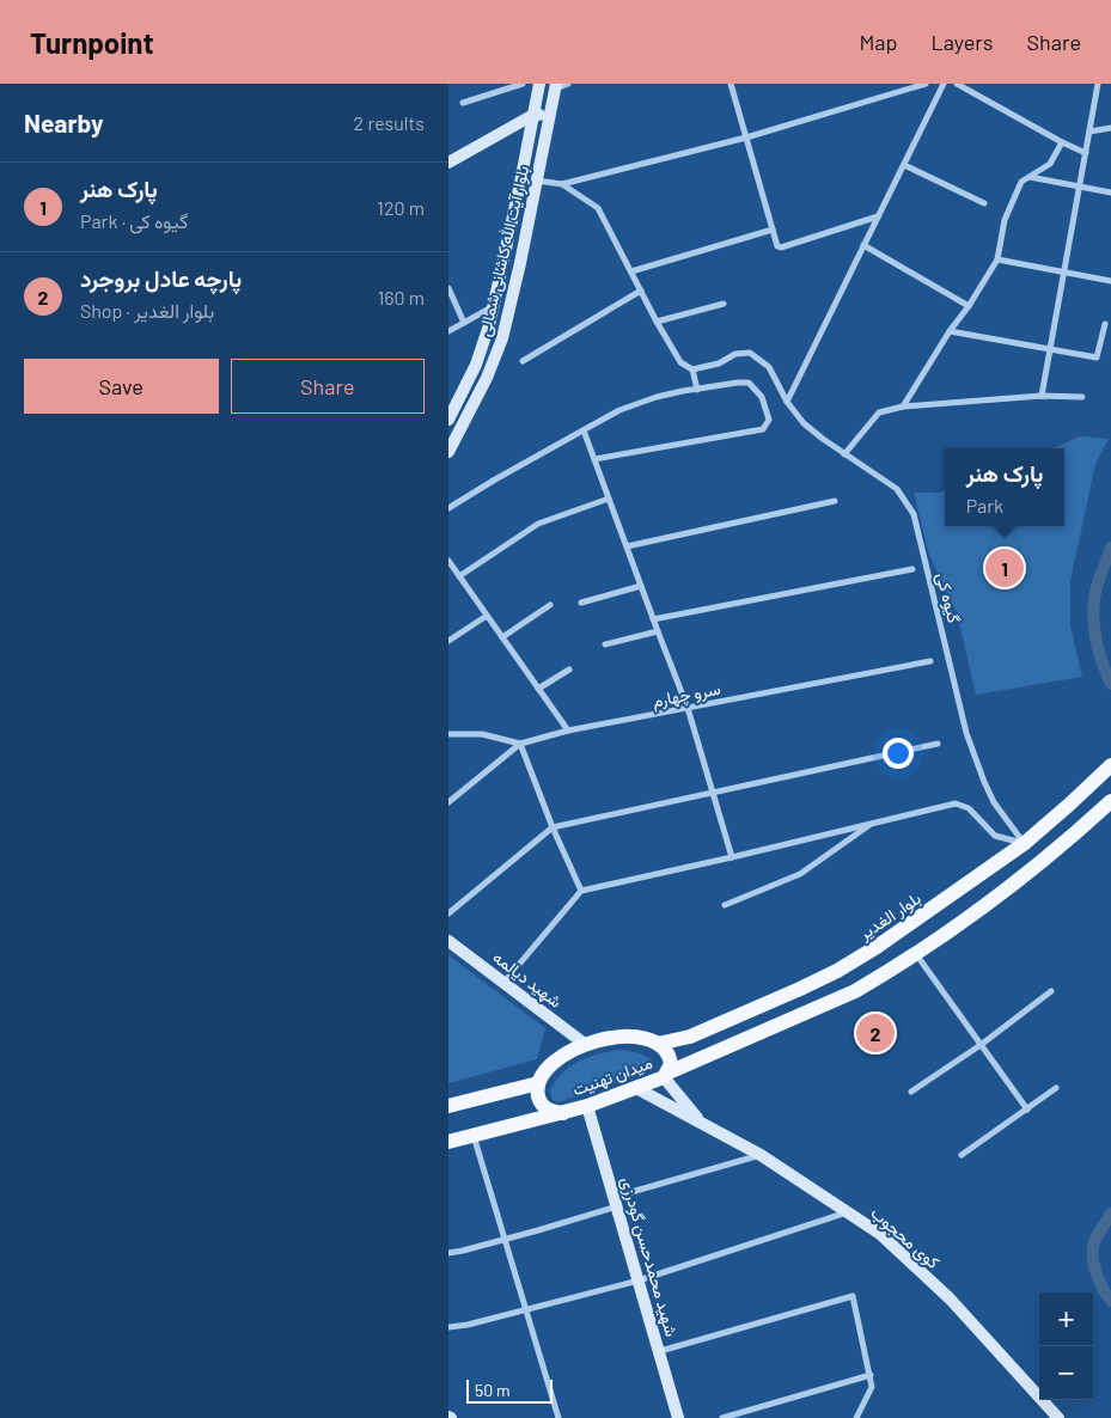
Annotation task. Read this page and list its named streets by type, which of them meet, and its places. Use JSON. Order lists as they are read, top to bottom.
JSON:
{
  "streets": {
    "main road": ["بلوار الغدیر", "میدان تهنیت"],
    "street": [
      "بلوار آیت الله کاشانی شمالی",
      "گیوه کی",
      "سرو چهارم",
      "شهید دیالمه",
      "کوی محجوب",
      "شهید محمدحسن گودرزی"
    ]
  },
  "crossings": [
    ["گیوه کی", "بلوار الغدیر"],
    ["بلوار الغدیر", "میدان تهنیت"],
    ["شهید دیالمه", "میدان تهنیت"],
    ["میدان تهنیت", "کوی محجوب"],
    ["میدان تهنیت", "شهید محمدحسن گودرزی"]
  ],
  "scale_bar": "50 m",
  "page": {
    "header": "Turnpoint",
    "nav": ["Map", "Layers", "Share"],
    "heading": ["Nearby", "2 results"],
    "list": [
      {
        "mark": "1",
        "name": "پارک هنر",
        "note": "Park · گیوه کی",
        "value": "120 m"
      },
      {
        "mark": "2",
        "name": "پارچه عادل بروجرد",
        "note": "Shop · بلوار الغدیر",
        "value": "160 m"
      }
    ],
    "buttons": ["Save", "Share"],
    "popup": ["پارک هنر", "Park"],
    "pins": ["1", "2"],
    "map_buttons": ["+", "−"],
    "scale": "50 m"
  }
}
